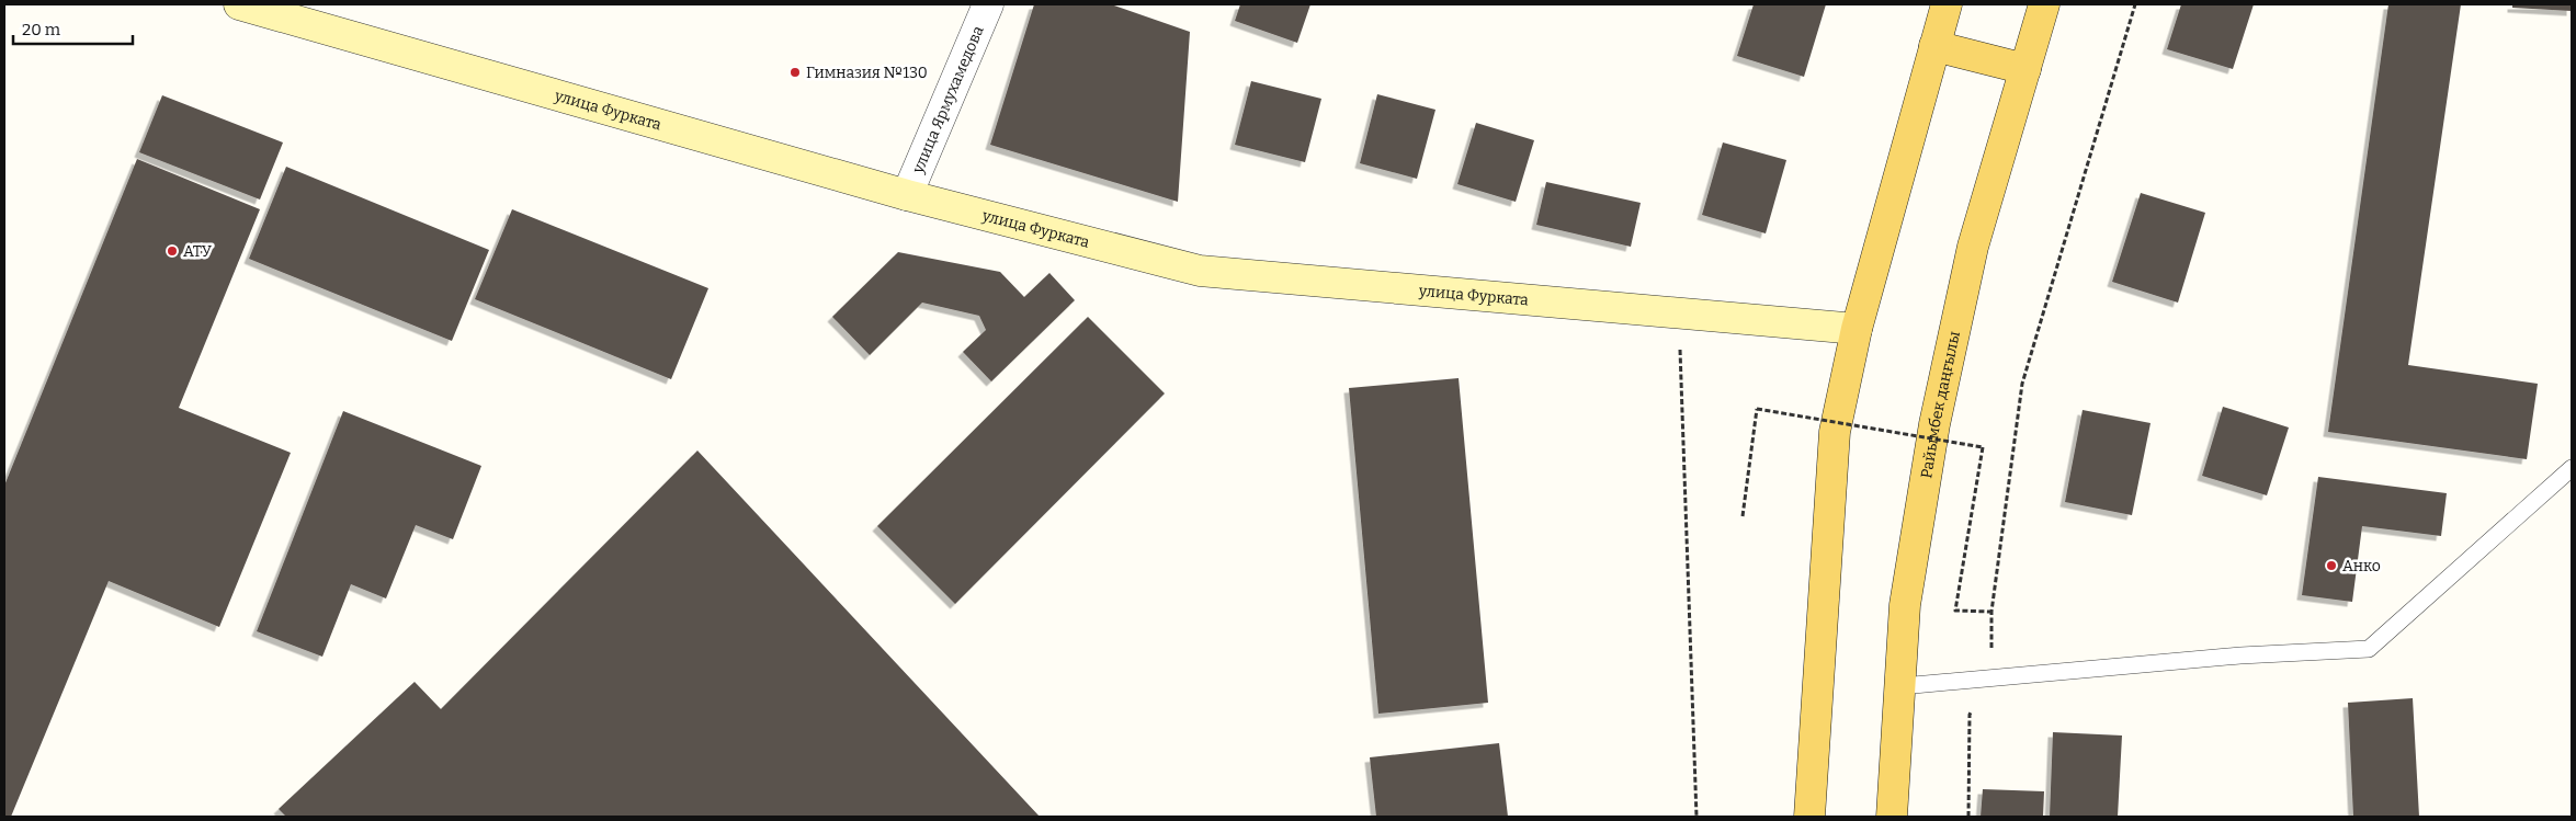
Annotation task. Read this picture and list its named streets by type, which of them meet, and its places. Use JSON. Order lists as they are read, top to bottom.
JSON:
{
  "streets": {
    "main road": ["Райымбек даңғылы"],
    "street": ["улица Ярмухамедова", "улица Фурката"]
  },
  "crossings": [
    ["улица Ярмухамедова", "улица Фурката"]
  ],
  "places": ["Гимназия №130", "АТУ", "Анко"],
  "scale_bar": "20 m"
}
